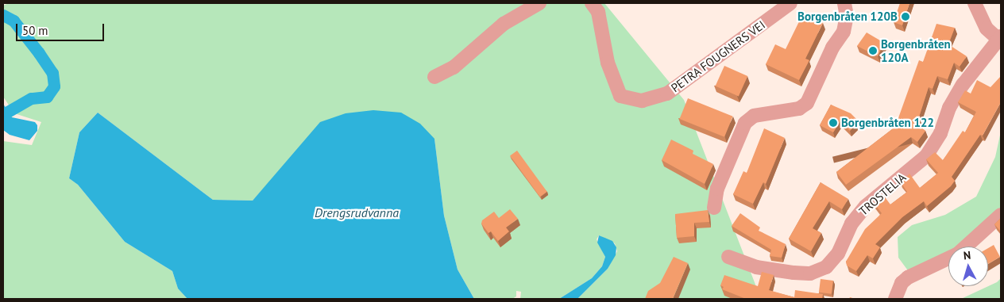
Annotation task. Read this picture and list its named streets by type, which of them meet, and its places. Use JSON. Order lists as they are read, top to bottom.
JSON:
{
  "streets": {
    "street": ["PETRA FOUGNERS VEI", "TROSTELIA"]
  },
  "water": ["Drengsrudvanna"],
  "places": ["Borgenbråten 120B", "Borgenbråten 120A", "Borgenbråten 122"],
  "scale_bar": "50 m",
  "north": "top"
}
